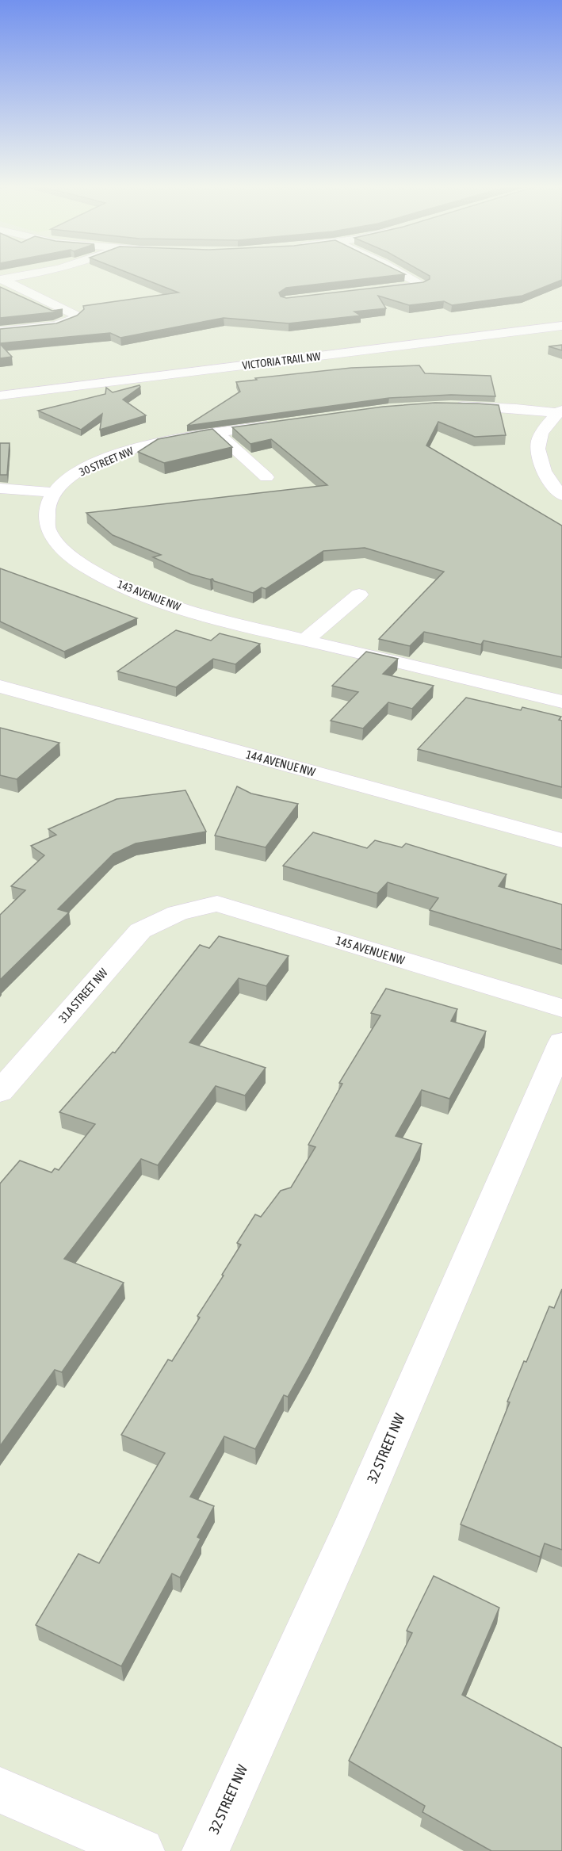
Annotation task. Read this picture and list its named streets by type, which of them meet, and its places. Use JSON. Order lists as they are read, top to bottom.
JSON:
{
  "streets": {
    "street": [
      "VICTORIA TRAIL NW",
      "30 STREET NW",
      "143 AVENUE NW",
      "144 AVENUE NW",
      "145 AVENUE NW",
      "31A STREET NW",
      "32 STREET NW"
    ]
  },
  "crossings": [
    ["30 STREET NW", "143 AVENUE NW"],
    ["145 AVENUE NW", "31A STREET NW"]
  ]
}
